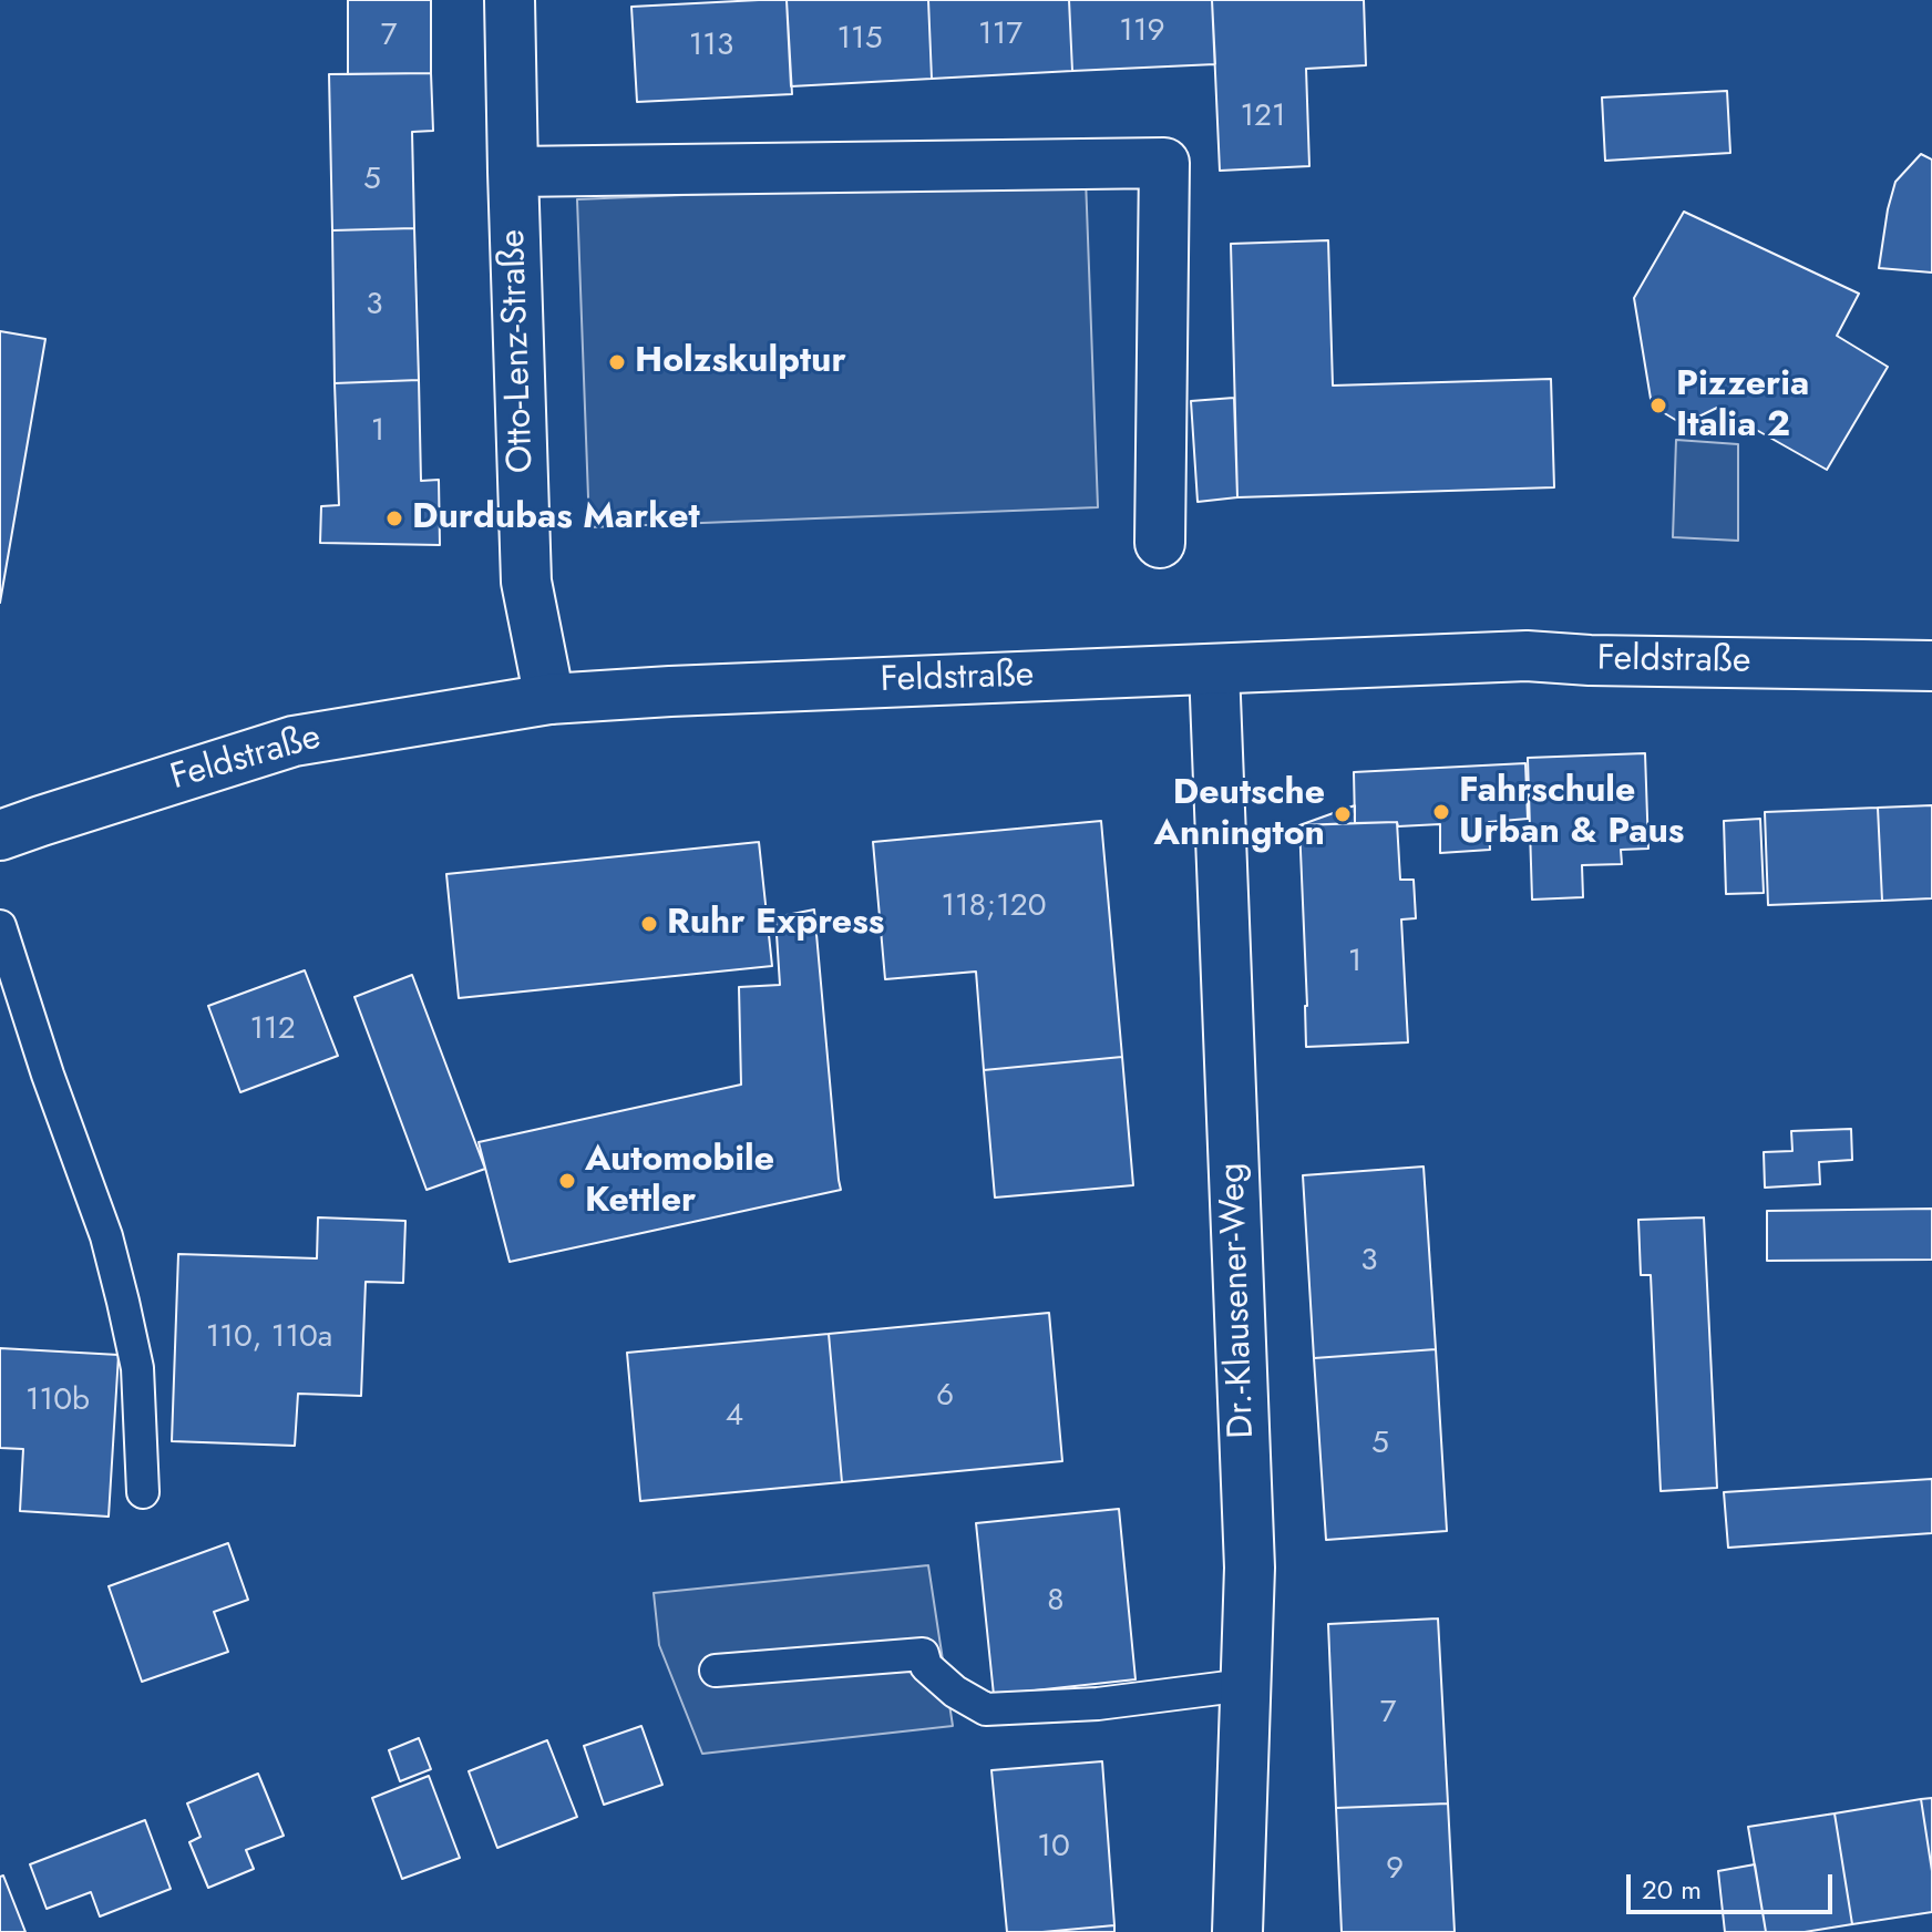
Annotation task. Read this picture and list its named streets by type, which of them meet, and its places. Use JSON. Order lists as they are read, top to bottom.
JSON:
{
  "streets": {
    "street": ["Otto-Lenz-Straße", "Feldstraße", "Dr.-Klausener-Weg"]
  },
  "crossings": [
    ["Otto-Lenz-Straße", "Feldstraße"],
    ["Feldstraße", "Dr.-Klausener-Weg"]
  ],
  "places": [
    "Holzskulptur",
    "Pizzeria Italia 2",
    "Durdubas Market",
    "Fahrschule Urban & Paus",
    "Deutsche Annington",
    "Ruhr Express",
    "Automobile Kettler"
  ],
  "house_numbers": [
    "119",
    "117",
    "7",
    "115",
    "113",
    "121",
    "5",
    "3",
    "1",
    "118;120",
    "1",
    "112",
    "3",
    "110, 110a",
    "6",
    "110b",
    "4",
    "5",
    "8",
    "7",
    "10",
    "9"
  ],
  "scale_bar": "20 m"
}
